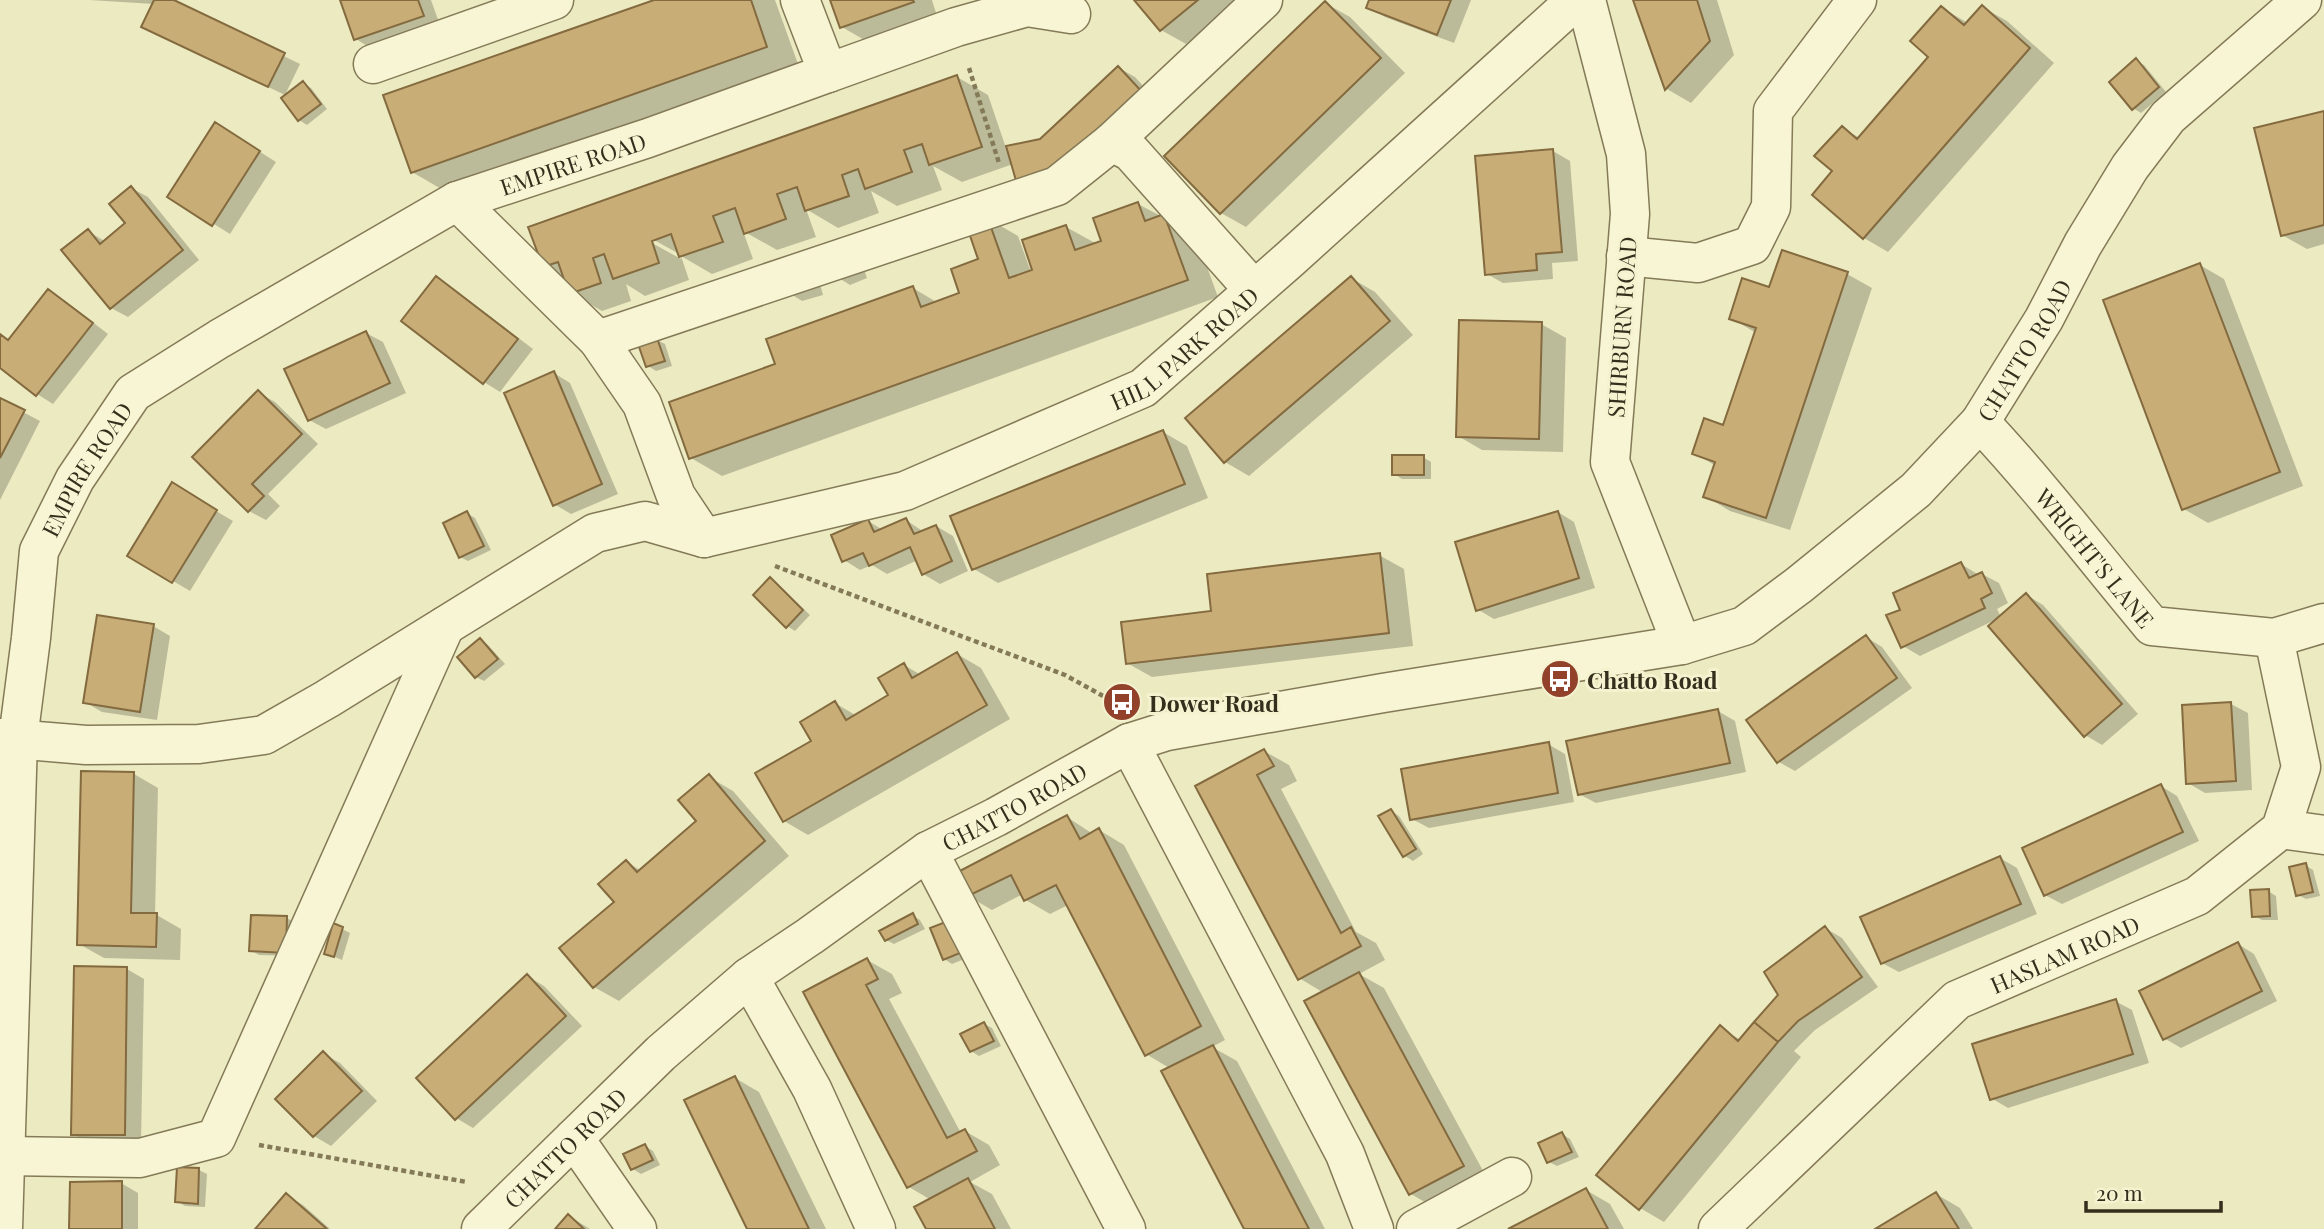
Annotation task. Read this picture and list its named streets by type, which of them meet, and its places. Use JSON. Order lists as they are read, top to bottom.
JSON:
{
  "streets": {
    "street": [
      "EMPIRE ROAD",
      "SHIRBURN ROAD",
      "HILL PARK ROAD",
      "CHATTO ROAD",
      "WRIGHT'S LANE",
      "HASLAM ROAD"
    ]
  },
  "crossings": [
    ["SHIRBURN ROAD", "CHATTO ROAD"],
    ["CHATTO ROAD", "WRIGHT'S LANE"]
  ],
  "places": {
    "bus stop": ["Chatto Road", "Dower Road"]
  },
  "scale_bar": "20 m"
}
